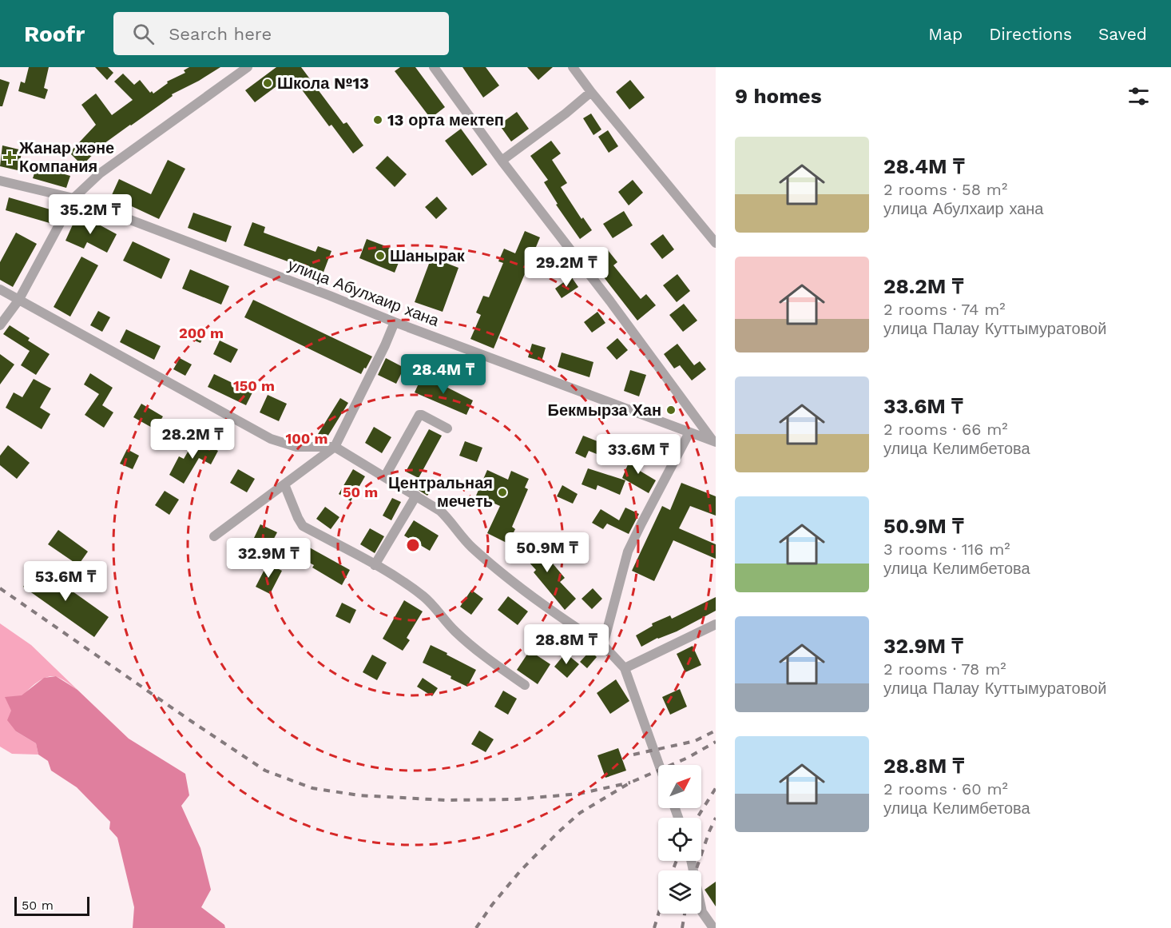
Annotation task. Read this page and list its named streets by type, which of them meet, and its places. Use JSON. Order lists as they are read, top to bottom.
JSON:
{
  "streets": {
    "street": ["улица Абулхаир хана"]
  },
  "places": {
    "other": [
      "Школа №13",
      "13 орта мектеп",
      "Шанырак",
      "Бекмырза Хан",
      "Центральная мечеть"
    ],
    "health": ["Жанар және Компания"]
  },
  "scale_bar": "50 m",
  "north": "top right",
  "page": {
    "header": "Roofr",
    "search": "Search here",
    "nav": ["Map", "Directions", "Saved"],
    "heading": "9 homes",
    "list": [
      {
        "name": "28.4M ₸",
        "note": "2 rooms · 58 m² · улица Абулхаир хана"
      },
      {
        "name": "28.2M ₸",
        "note": "2 rooms · 74 m² · улица Палау Куттымуратовой"
      },
      {
        "name": "33.6M ₸",
        "note": "2 rooms · 66 m² · улица Келимбетова"
      },
      {
        "name": "50.9M ₸",
        "note": "3 rooms · 116 m² · улица Келимбетова"
      },
      {
        "name": "32.9M ₸",
        "note": "2 rooms · 78 m² · улица Палау Куттымуратовой"
      },
      {
        "name": "28.8M ₸",
        "note": "2 rooms · 60 m² · улица Келимбетова"
      }
    ],
    "price": [
      "35.2M ₸",
      "29.2M ₸",
      "28.4M ₸",
      "28.2M ₸",
      "33.6M ₸",
      "50.9M ₸",
      "32.9M ₸",
      "53.6M ₸",
      "28.8M ₸"
    ],
    "scale": "50 m"
  },
  "rings": [
    "200 m",
    "150 m",
    "100 m",
    "50 m"
  ]
}
